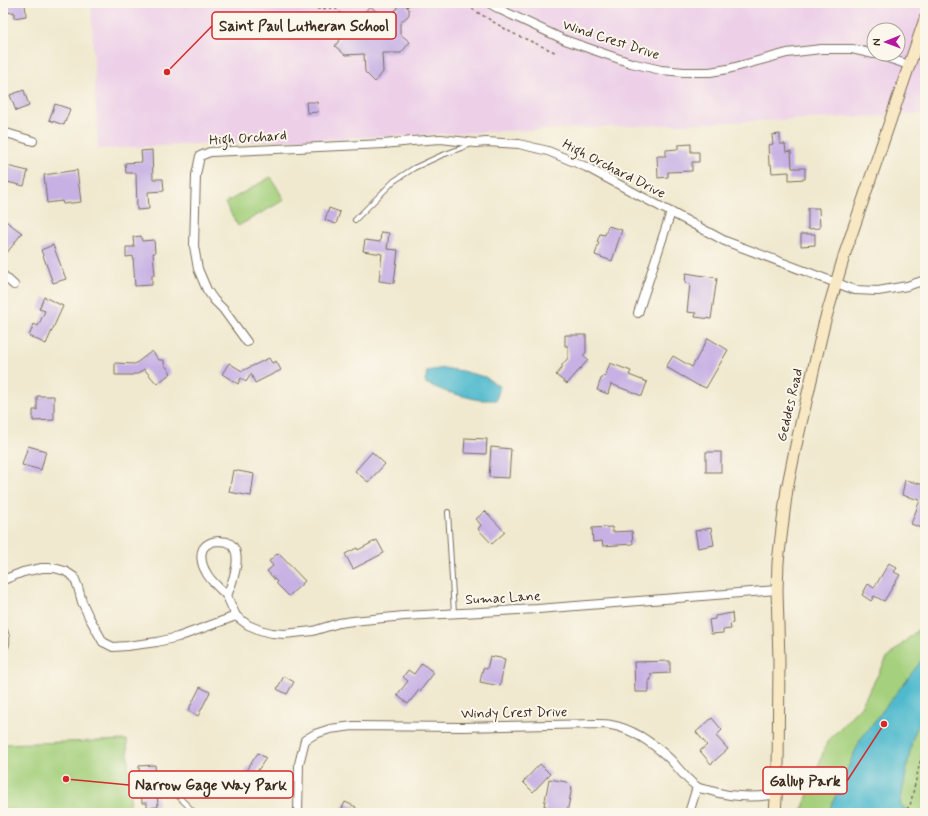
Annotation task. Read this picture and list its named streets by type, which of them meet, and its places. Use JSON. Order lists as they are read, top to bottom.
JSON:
{
  "streets": {
    "main road": ["Geddes Road"],
    "street": [
      "Wind Crest Drive",
      "High Orchard",
      "High Orchard Drive",
      "Sumac Lane",
      "Windy Crest Drive"
    ]
  },
  "crossings": [
    ["Wind Crest Drive", "Geddes Road"],
    ["High Orchard", "High Orchard Drive"],
    ["High Orchard Drive", "Geddes Road"],
    ["Geddes Road", "Sumac Lane"],
    ["Geddes Road", "Windy Crest Drive"]
  ],
  "places": ["Saint Paul Lutheran School", "Gallup Park", "Narrow Gage Way Park"],
  "north": "left"
}
